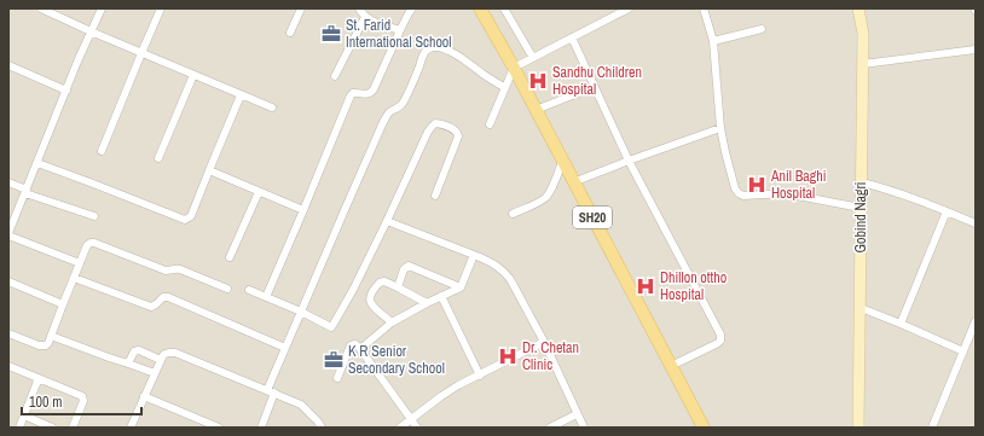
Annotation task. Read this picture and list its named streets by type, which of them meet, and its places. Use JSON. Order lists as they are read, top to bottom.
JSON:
{
  "streets": {
    "main road": ["SH20"],
    "street": ["Gobind Nagri"]
  },
  "places": {
    "office": ["St. Farid International School", "K R Senior Secondary School"],
    "hospital": [
      "Sandhu Children Hospital",
      "Anil Baghi Hospital",
      "Dhillon ottho Hospital",
      "Dr. Chetan Clinic"
    ]
  },
  "scale_bar": "100 m"
}
